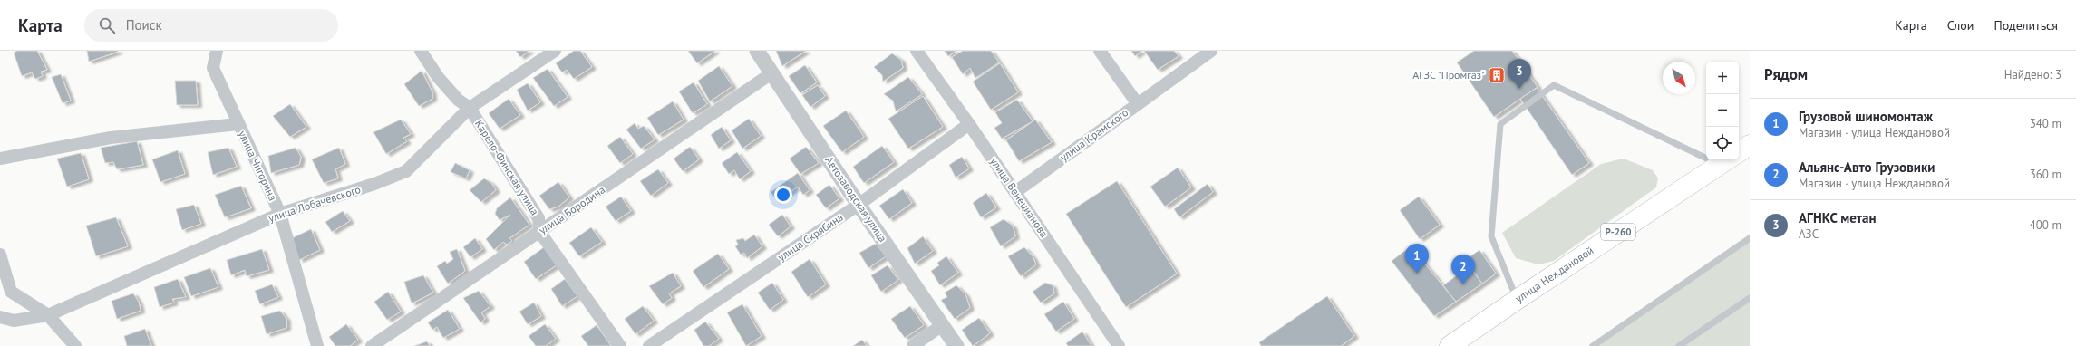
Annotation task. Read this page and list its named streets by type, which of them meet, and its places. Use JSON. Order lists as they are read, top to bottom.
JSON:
{
  "streets": {
    "highway": ["Р-260", "улица Неждановой"],
    "street": [
      "улица Крамского",
      "улица Чигорина",
      "Карело-Финская улица",
      "улица Венецианова",
      "Автозаводская улица",
      "улица Лобачевского",
      "улица Бородина",
      "улица Скрябина"
    ]
  },
  "crossings": [
    ["улица Крамского", "улица Венецианова"],
    ["улица Чигорина", "улица Лобачевского"],
    ["Карело-Финская улица", "улица Лобачевского"],
    ["Карело-Финская улица", "улица Бородина"],
    ["улица Венецианова", "улица Скрябина"],
    ["Автозаводская улица", "улица Бородина"],
    ["Автозаводская улица", "улица Скрябина"]
  ],
  "places": {
    "building": ["АГЗС \"Промгаз\""]
  },
  "north": "bottom right",
  "page": {
    "header": "Карта",
    "search": "Поиск",
    "nav": ["Карта", "Слои", "Поделиться"],
    "heading": ["Рядом", "Найдено: 3"],
    "pins": ["3", "1", "2"],
    "map_buttons": ["+", "−"],
    "list": [
      {
        "mark": "1",
        "name": "Грузовой шиномонтаж",
        "note": "Магазин · улица Неждановой",
        "value": "340 m"
      },
      {
        "mark": "2",
        "name": "Альянс-Авто Грузовики",
        "note": "Магазин · улица Неждановой",
        "value": "360 m"
      },
      {
        "mark": "3",
        "name": "АГНКС метан",
        "note": "АЗС",
        "value": "400 m"
      }
    ]
  }
}
